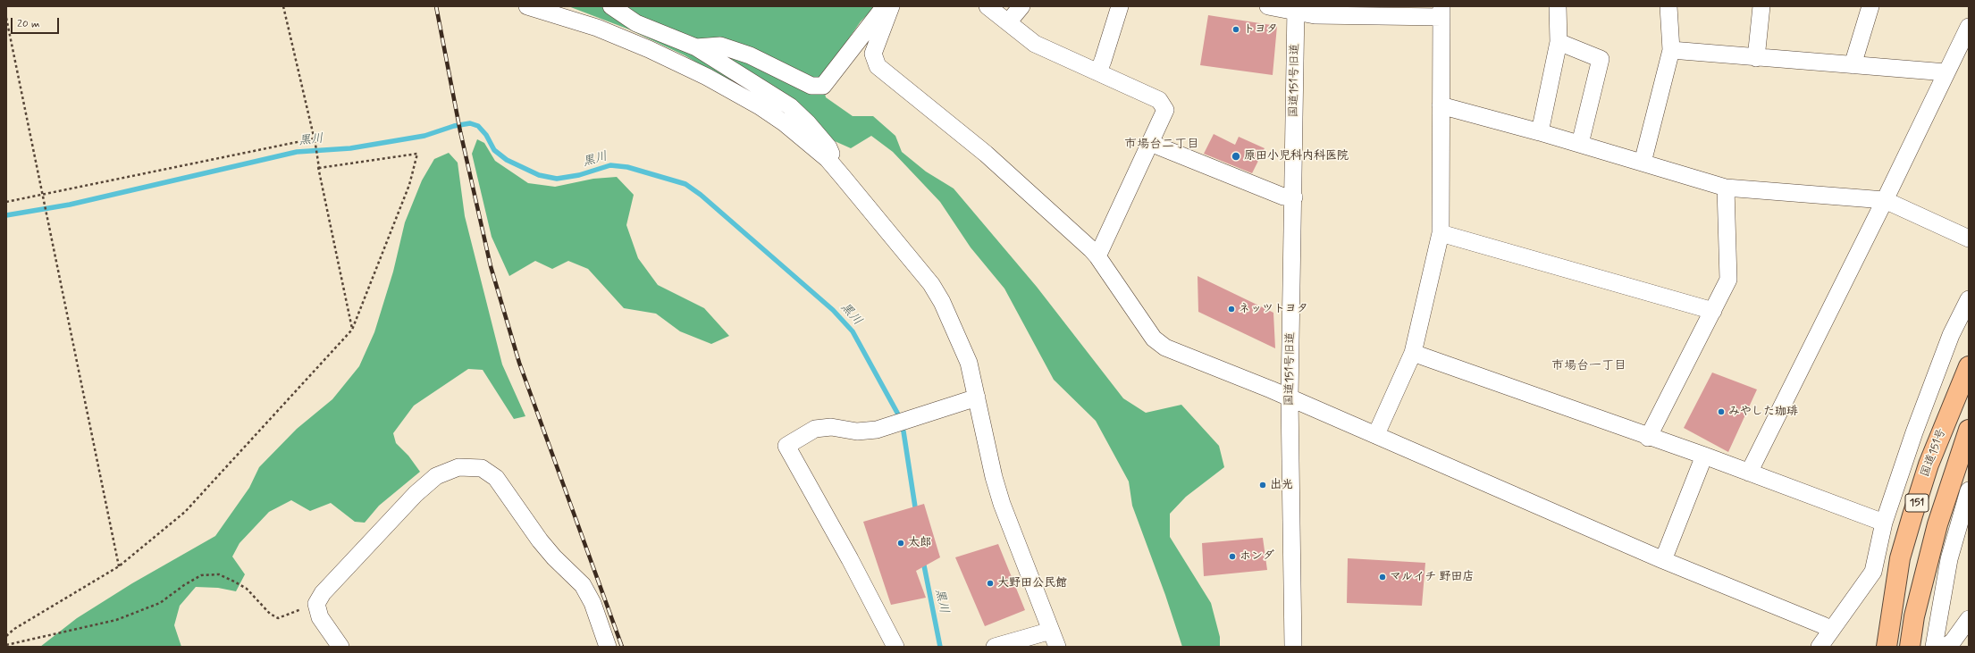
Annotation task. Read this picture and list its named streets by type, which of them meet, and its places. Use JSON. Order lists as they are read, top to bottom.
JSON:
{
  "streets": {
    "highway": ["国道151号", "151"],
    "street": ["国道151号旧道"]
  },
  "districts": ["市場台二丁目", "市場台一丁目"],
  "water": ["黒川"],
  "places": [
    "トヨタ",
    "原田小児科内科医院",
    "ネッツトヨタ",
    "みやした珈琲",
    "出光",
    "太郎",
    "ホンダ",
    "マルイチ 野田店",
    "大野田公民館"
  ],
  "scale_bar": "20 m"
}
